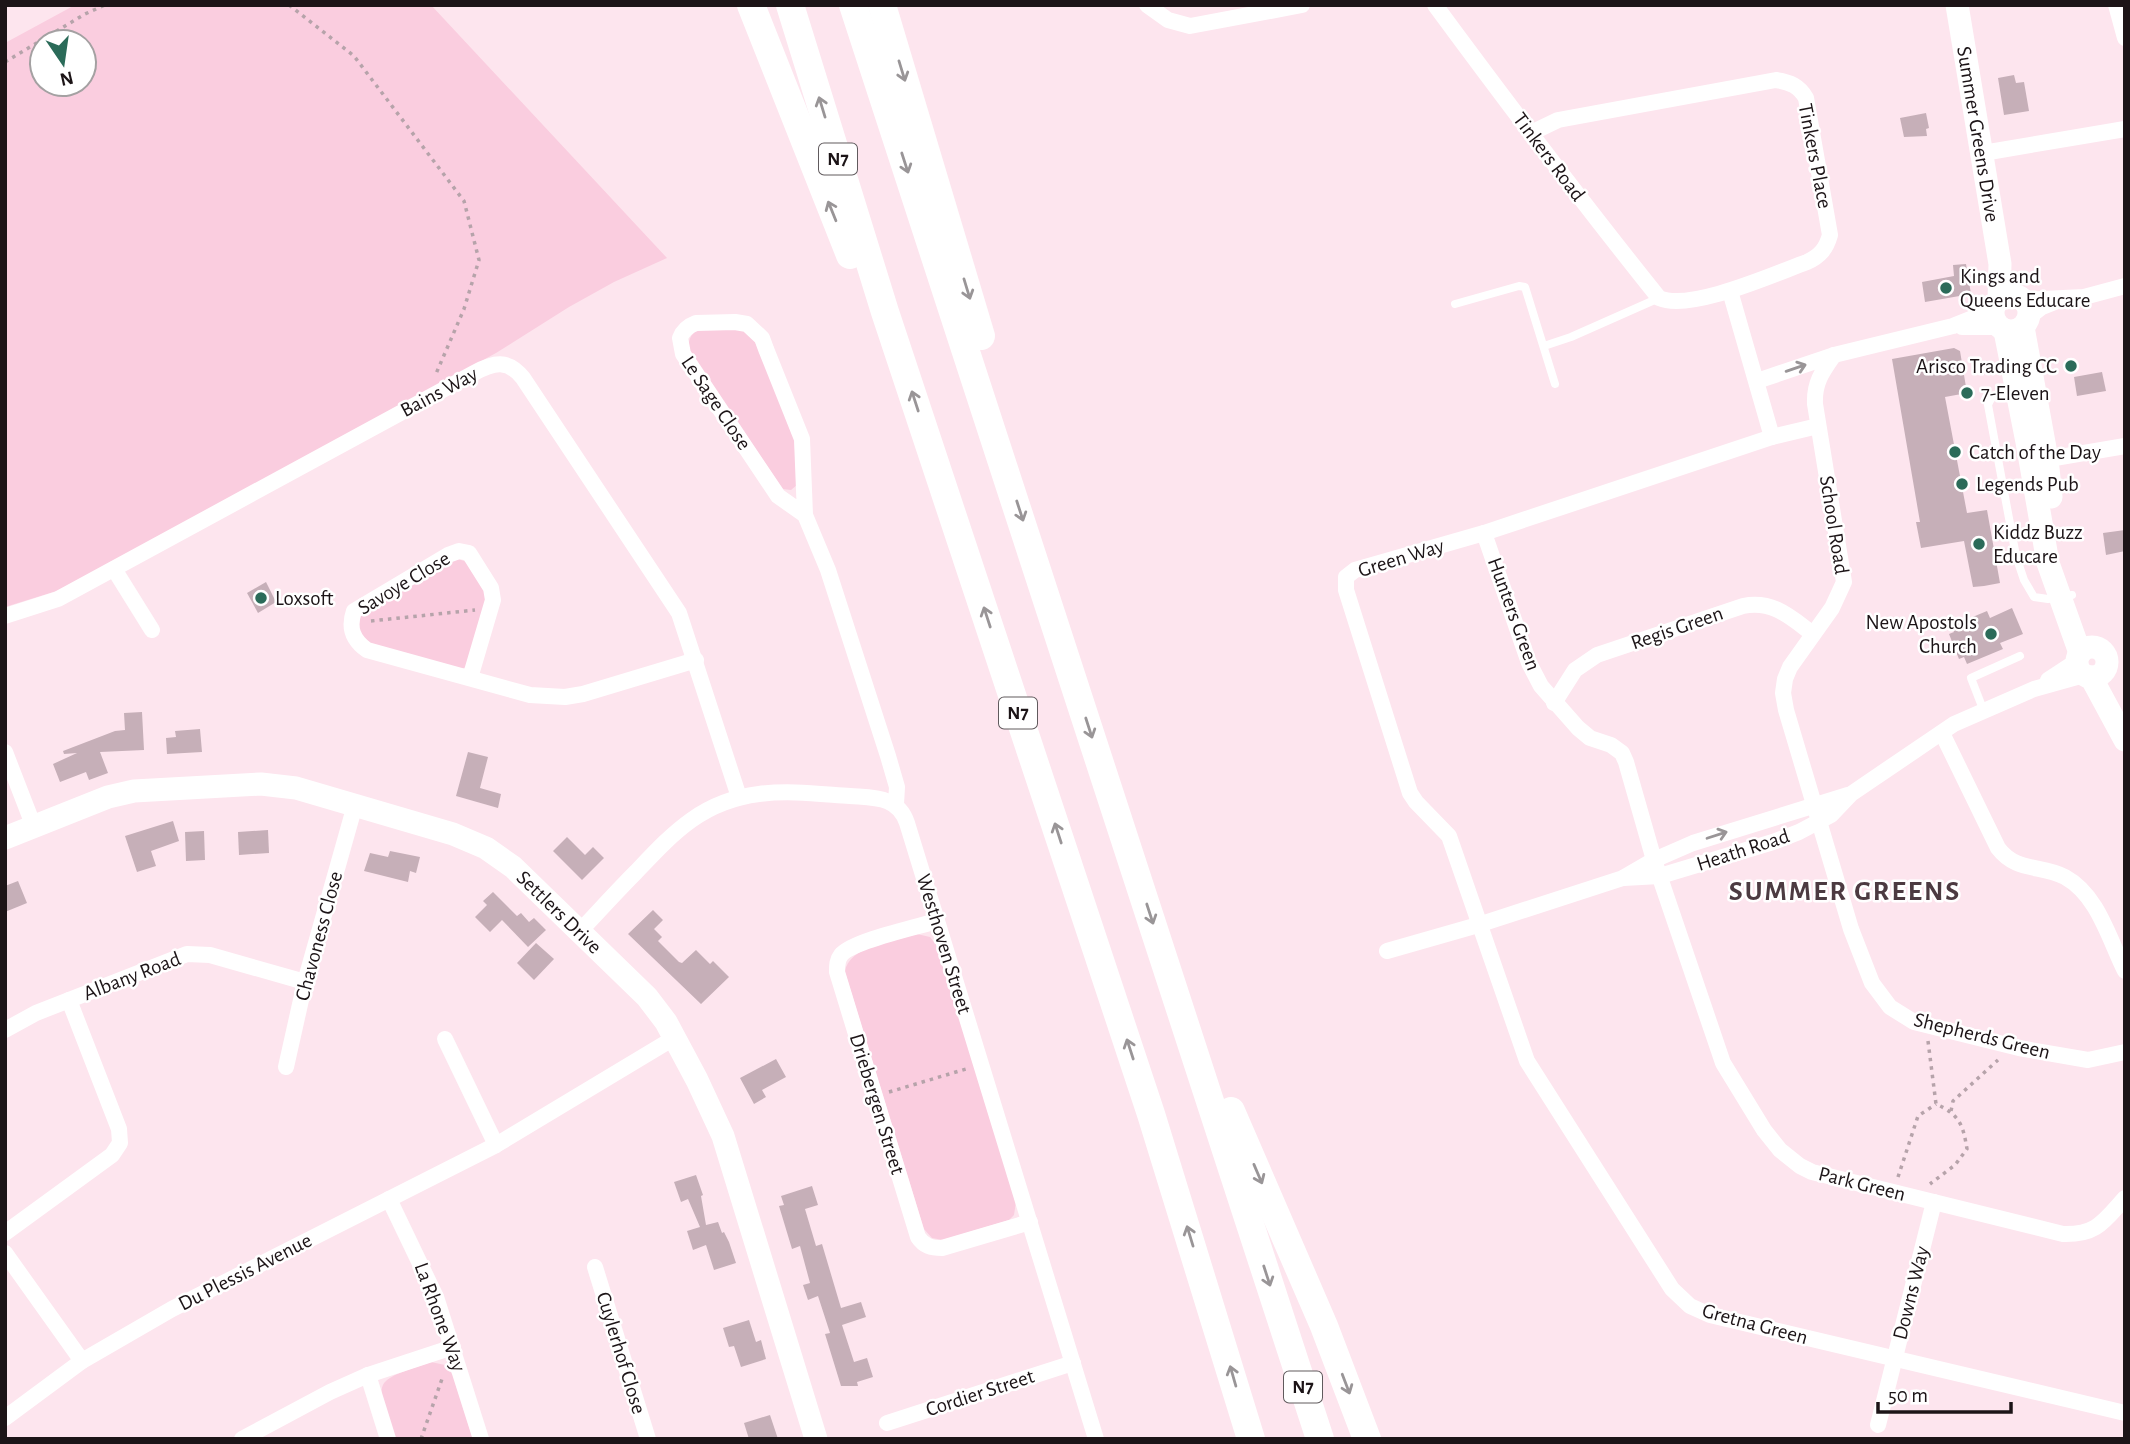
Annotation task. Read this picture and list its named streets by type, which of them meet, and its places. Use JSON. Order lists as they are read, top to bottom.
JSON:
{
  "streets": {
    "highway": ["N7"],
    "street": [
      "Summer Greens Drive",
      "Tinkers Place",
      "Tinkers Road",
      "Bains Way",
      "Le Sage Close",
      "School Road",
      "Green Way",
      "Savoye Close",
      "Hunters Green",
      "Regis Green",
      "Heath Road",
      "Settlers Drive",
      "Chavoness Close",
      "Westhoven Street",
      "Albany Road",
      "Shepherds Green",
      "Driebergen Street",
      "Park Green",
      "Du Plessis Avenue",
      "Downs Way",
      "La Rhone Way",
      "Gretna Green",
      "Cuylerhof Close",
      "Cordier Street"
    ]
  },
  "crossings": [
    ["Summer Greens Drive", "Heath Road"],
    ["Tinkers Place", "Tinkers Road"],
    ["Bains Way", "Savoye Close"],
    ["Le Sage Close", "Westhoven Street"],
    ["School Road", "Green Way"],
    ["School Road", "Regis Green"],
    ["School Road", "Heath Road"],
    ["School Road", "Shepherds Green"],
    ["Green Way", "Hunters Green"],
    ["Green Way", "Heath Road"],
    ["Green Way", "Gretna Green"],
    ["Hunters Green", "Regis Green"],
    ["Hunters Green", "Heath Road"],
    ["Hunters Green", "Park Green"],
    ["Heath Road", "Shepherds Green"],
    ["Heath Road", "Park Green"],
    ["Heath Road", "Gretna Green"],
    ["Settlers Drive", "Chavoness Close"],
    ["Settlers Drive", "Du Plessis Avenue"],
    ["Chavoness Close", "Albany Road"],
    ["Westhoven Street", "Driebergen Street"],
    ["Westhoven Street", "Cordier Street"],
    ["Park Green", "Downs Way"],
    ["Du Plessis Avenue", "La Rhone Way"],
    ["Downs Way", "Gretna Green"]
  ],
  "districts": ["SUMMER GREENS"],
  "places": [
    "Kings and Queens Educare",
    "Arisco Trading CC",
    "7-Eleven",
    "Catch of the Day",
    "Legends Pub",
    "Kiddz Buzz Educare",
    "Loxsoft",
    "New Apostols Church"
  ],
  "scale_bar": "50 m",
  "north": "bottom"
}
